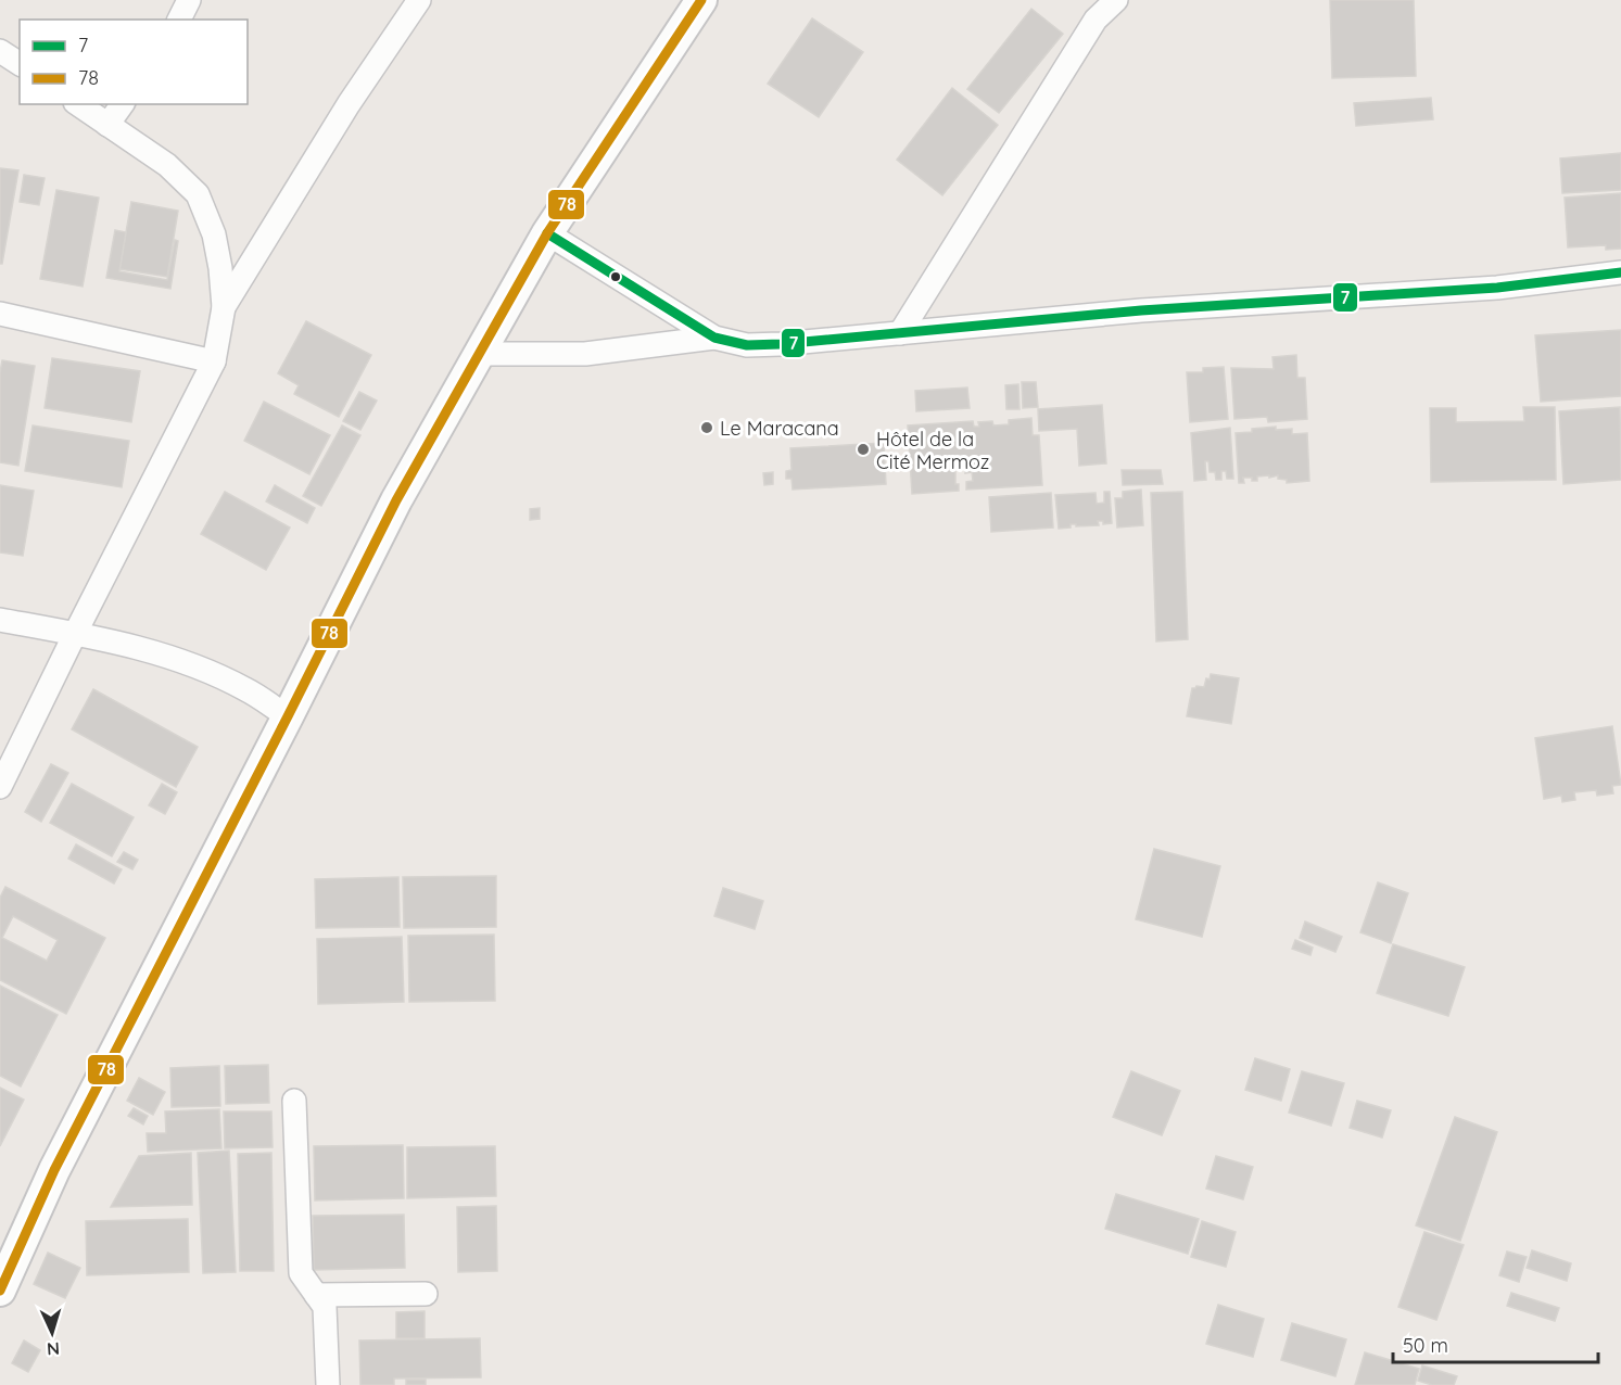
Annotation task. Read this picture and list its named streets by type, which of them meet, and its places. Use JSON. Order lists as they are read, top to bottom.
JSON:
{
  "places": ["Le Maracana", "Hôtel de la Cité Mermoz"],
  "lines": ["transit line 78", "transit line 7"],
  "legend": ["7", "78"],
  "scale_bar": "50 m",
  "north": "bottom"
}
